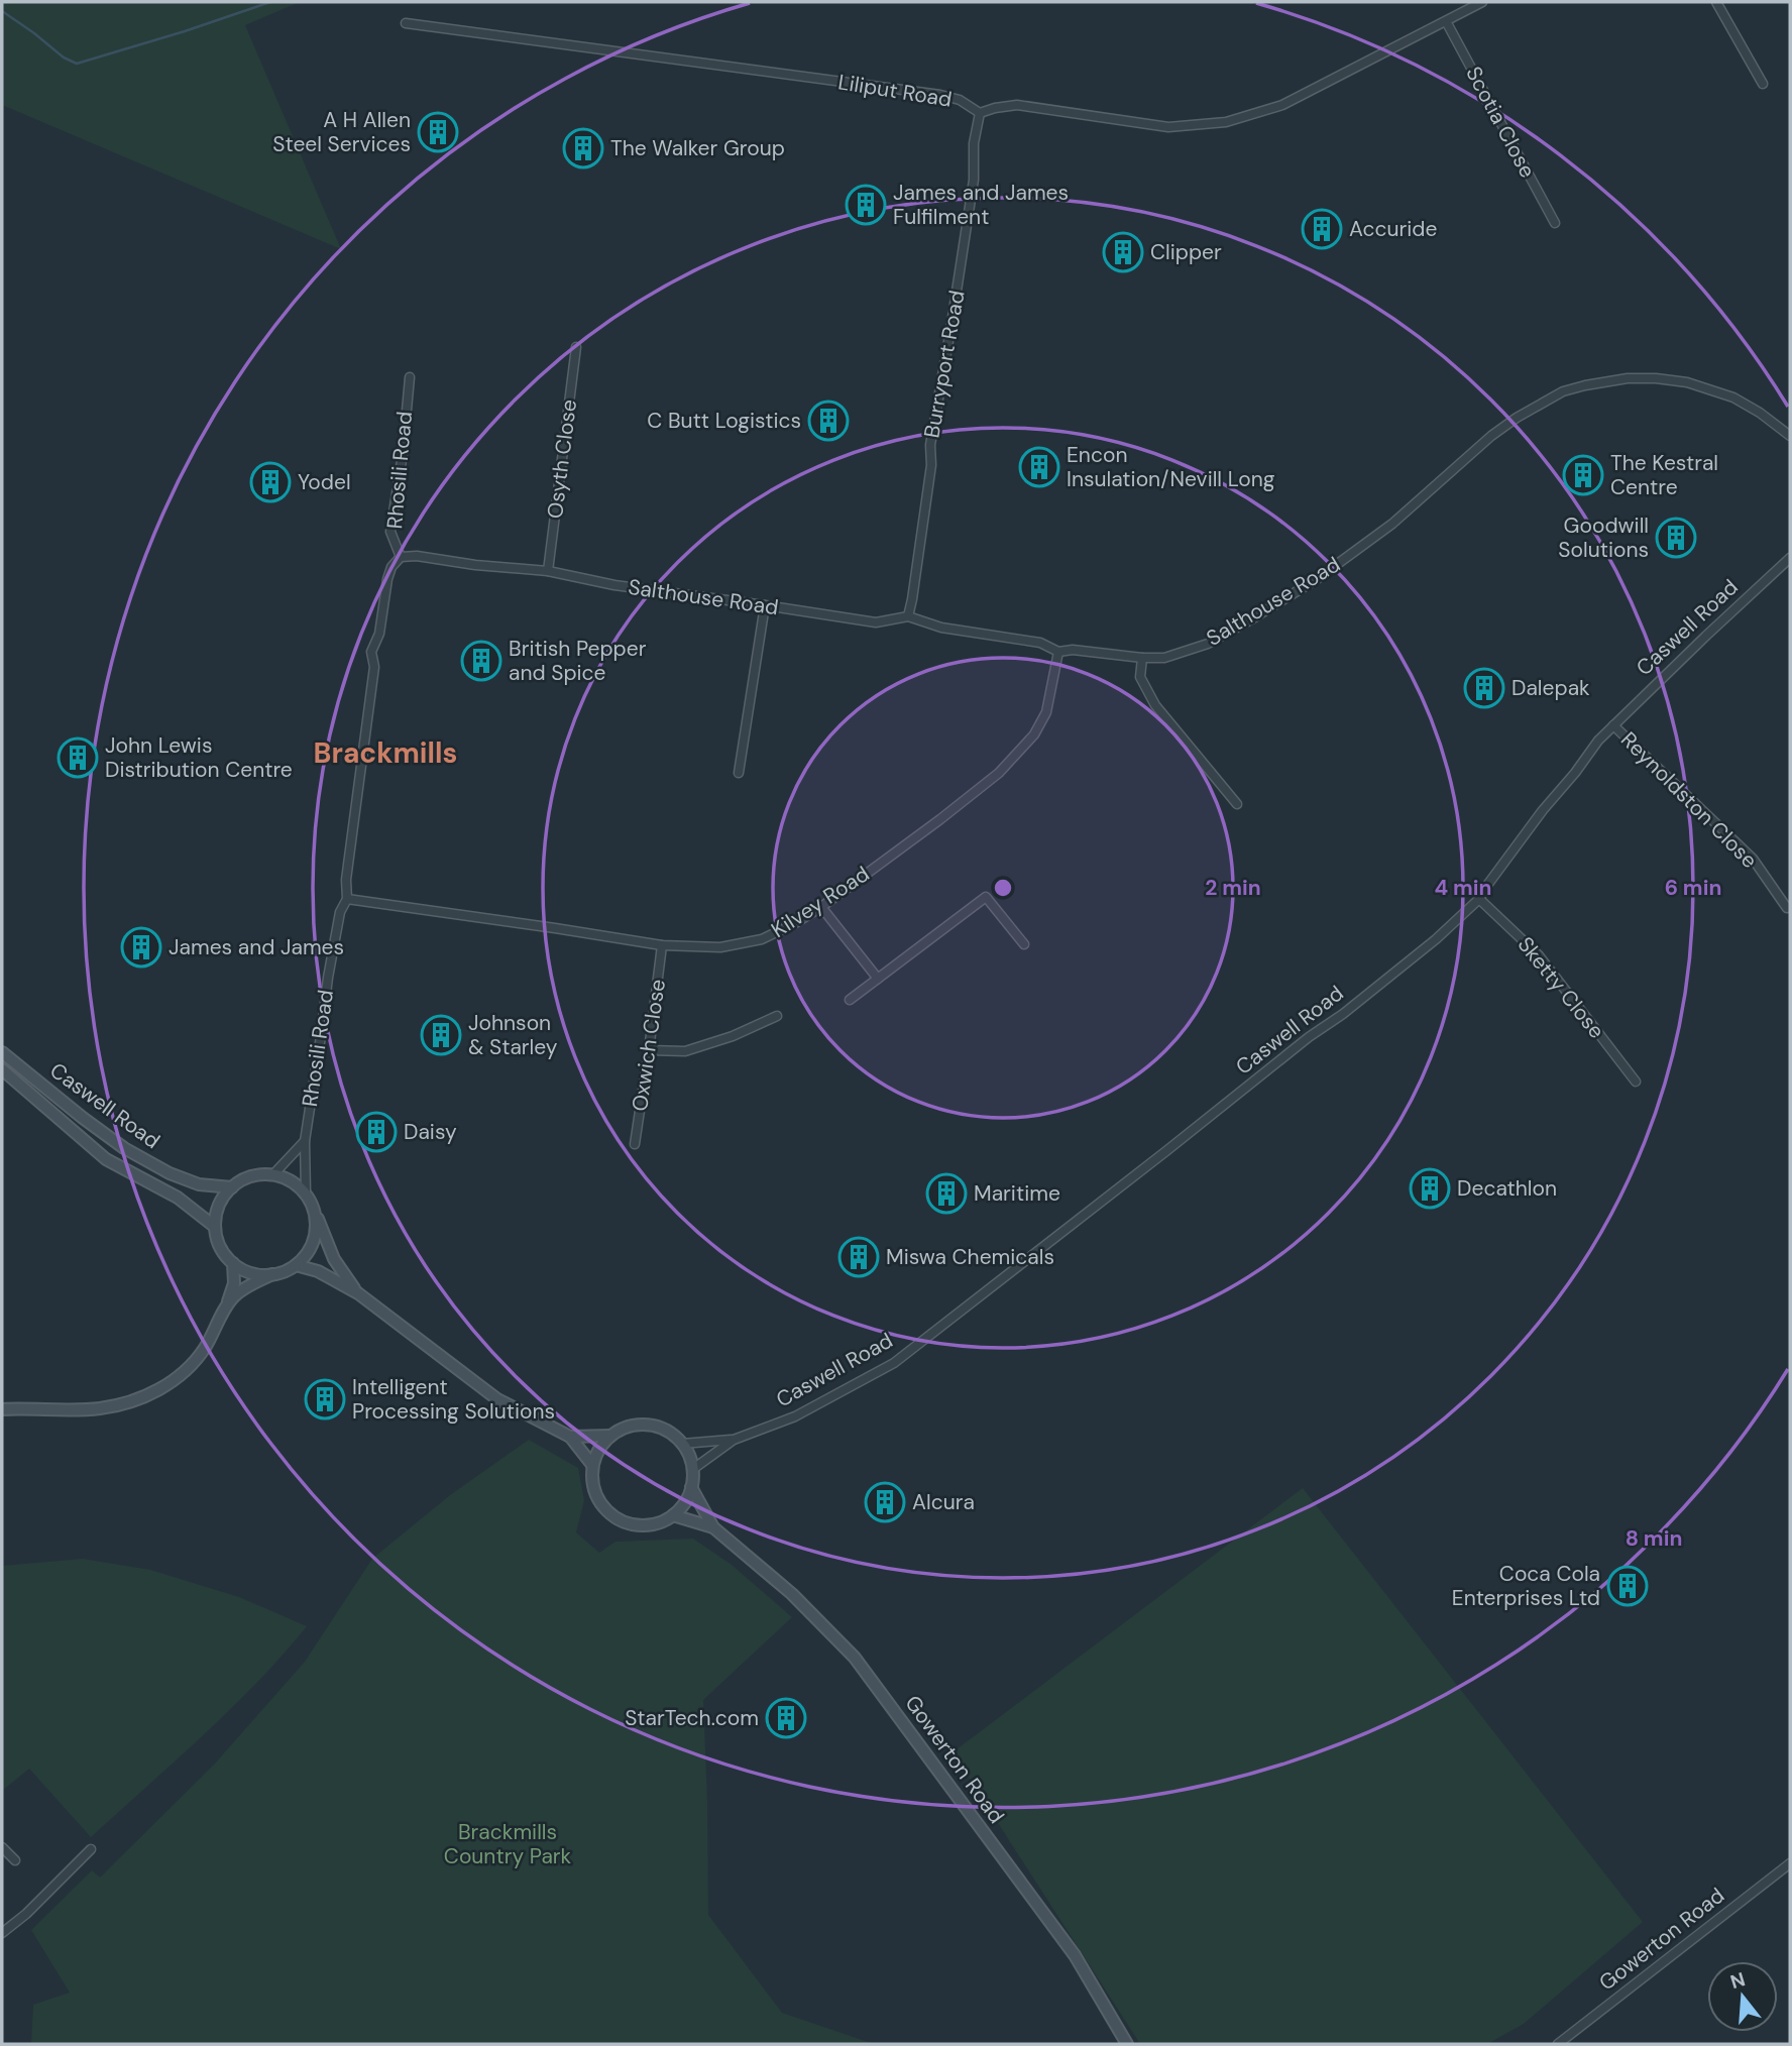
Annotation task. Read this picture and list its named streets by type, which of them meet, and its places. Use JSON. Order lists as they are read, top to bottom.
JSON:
{
  "streets": {
    "street": [
      "Liliput Road",
      "Scotia Close",
      "Burryport Road",
      "Osyth Close",
      "Rhosili Road",
      "Salthouse Road",
      "Caswell Road",
      "Reynoldston Close",
      "Kilvey Road",
      "Sketty Close",
      "Oxwich Close",
      "Gowerton Road"
    ]
  },
  "crossings": [
    ["Liliput Road", "Scotia Close"],
    ["Liliput Road", "Burryport Road"],
    ["Burryport Road", "Salthouse Road"],
    ["Osyth Close", "Salthouse Road"],
    ["Rhosili Road", "Salthouse Road"],
    ["Rhosili Road", "Caswell Road"],
    ["Rhosili Road", "Kilvey Road"],
    ["Salthouse Road", "Kilvey Road"],
    ["Caswell Road", "Reynoldston Close"],
    ["Caswell Road", "Sketty Close"],
    ["Caswell Road", "Gowerton Road"],
    ["Kilvey Road", "Oxwich Close"]
  ],
  "districts": ["Brackmills"],
  "parks": ["Brackmills Country Park"],
  "places": {
    "building": [
      "A H Allen Steel Services",
      "The Walker Group",
      "James and James Fulfilment",
      "Accuride",
      "Clipper",
      "C Butt Logistics",
      "Encon Insulation/Nevill Long",
      "The Kestral Centre",
      "Yodel",
      "Goodwill Solutions",
      "British Pepper and Spice",
      "Dalepak",
      "John Lewis Distribution Centre",
      "James and James",
      "Johnson & Starley",
      "Daisy",
      "Decathlon",
      "Maritime",
      "Miswa Chemicals",
      "Intelligent Processing Solutions",
      "Alcura",
      "Coca Cola Enterprises Ltd",
      "StarTech.com"
    ]
  },
  "north": "top",
  "rings": [
    "2 min",
    "4 min",
    "6 min",
    "8 min"
  ]
}
